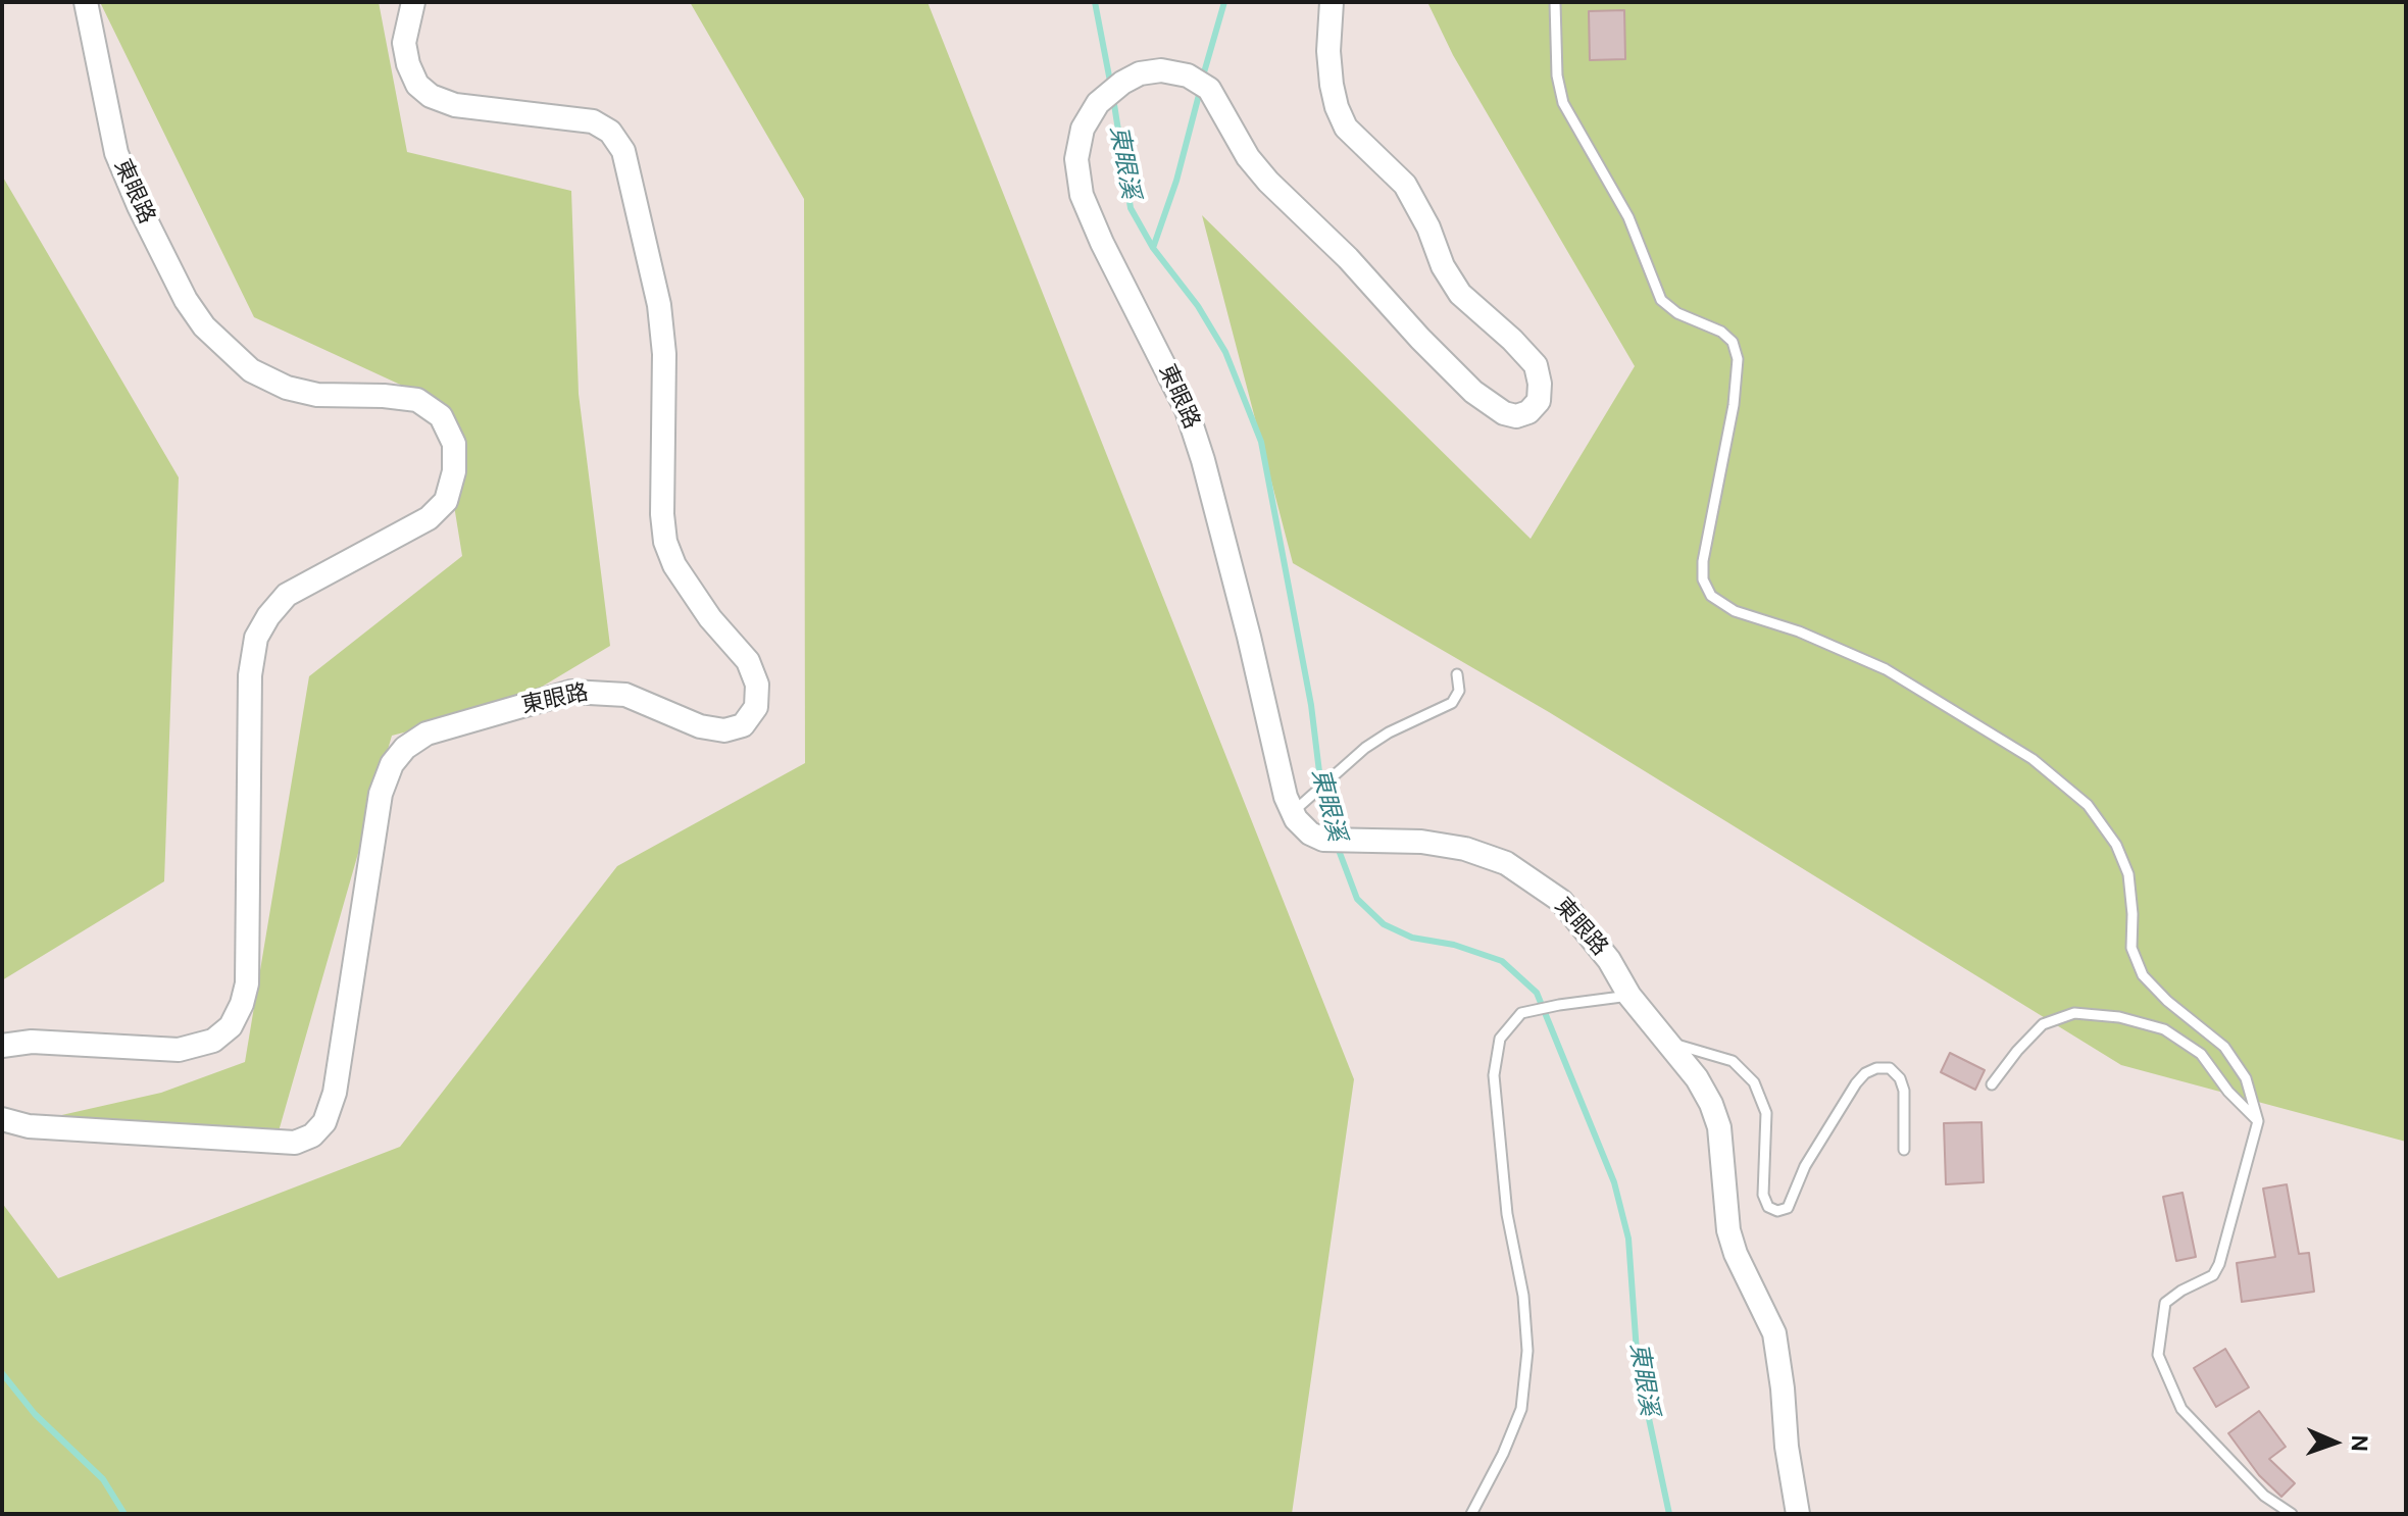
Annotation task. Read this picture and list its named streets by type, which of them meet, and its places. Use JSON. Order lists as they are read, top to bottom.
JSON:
{
  "streets": {
    "street": ["東眼路"]
  },
  "water": ["東眼溪"],
  "north": "right"
}
